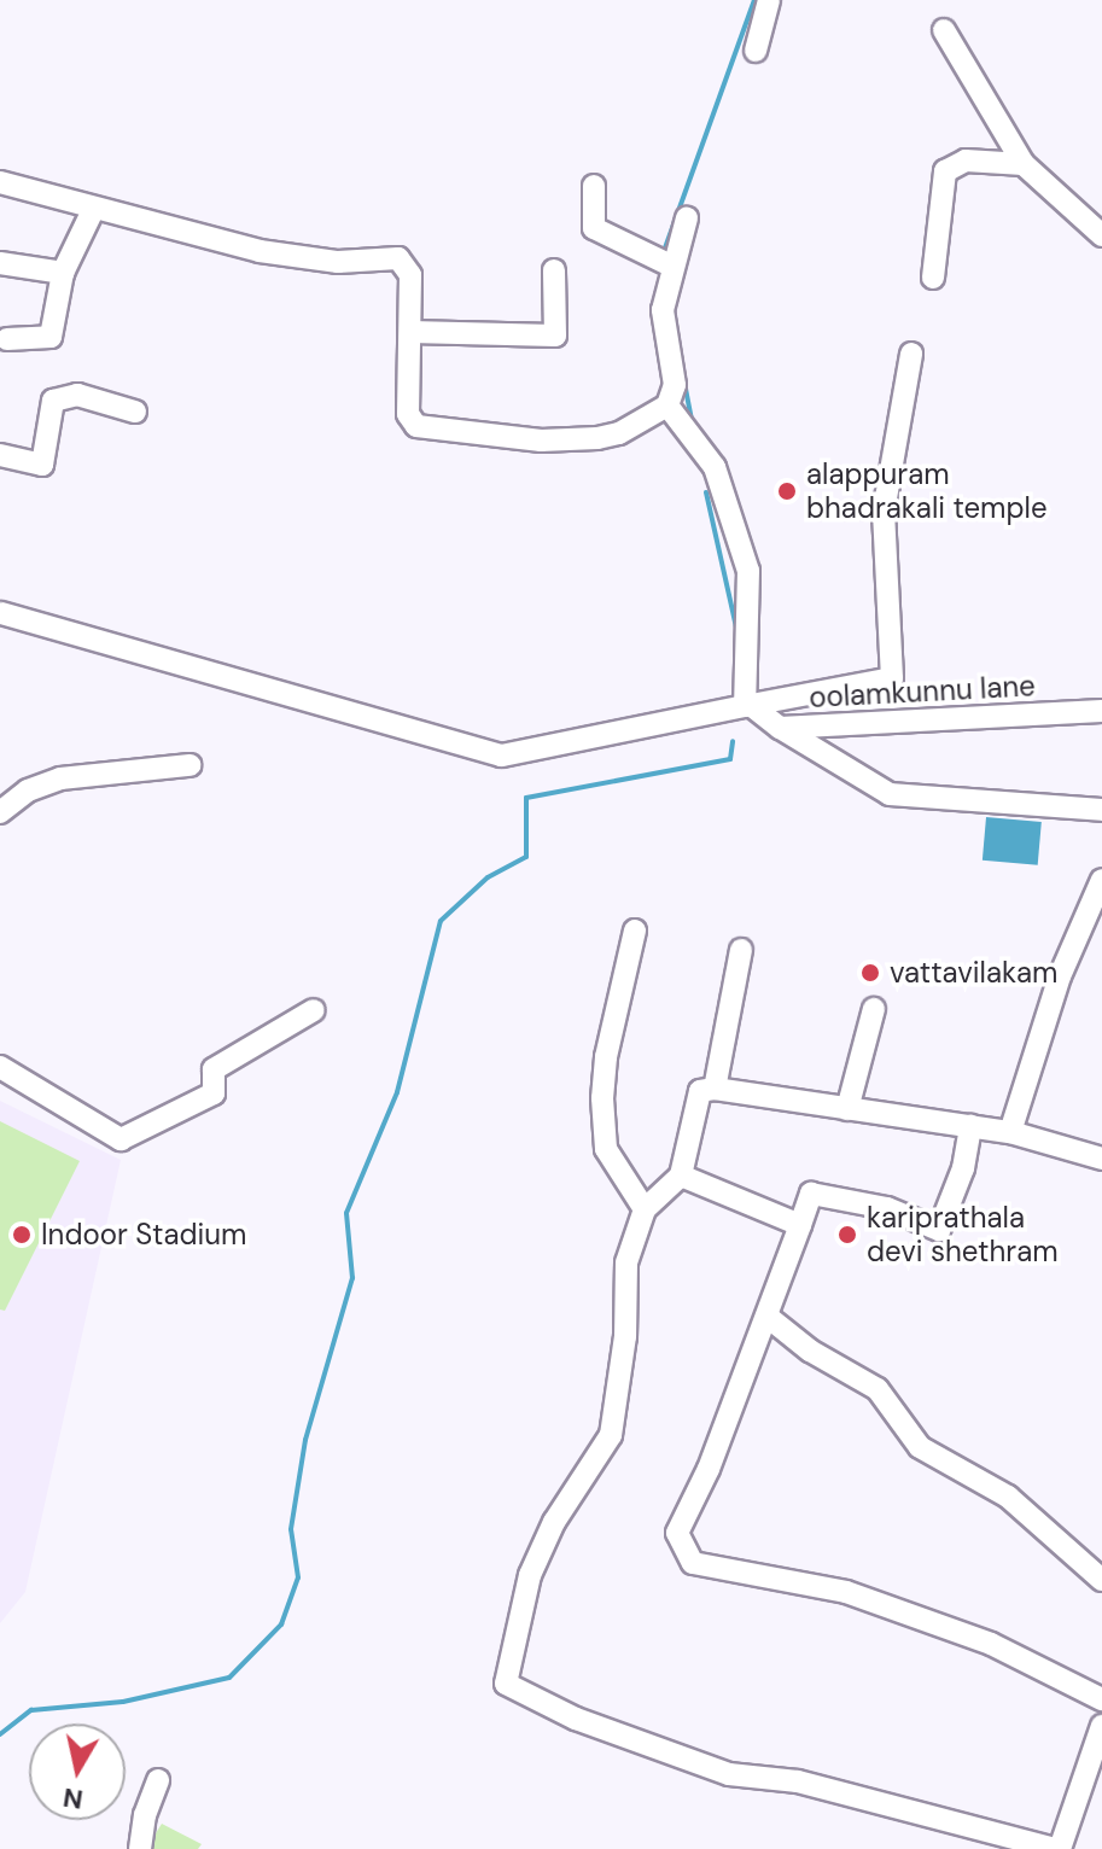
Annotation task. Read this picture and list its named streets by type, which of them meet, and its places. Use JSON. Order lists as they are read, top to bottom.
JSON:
{
  "streets": {
    "street": ["oolamkunnu lane"]
  },
  "places": [
    "alappuram bhadrakali temple",
    "vattavilakam",
    "Indoor Stadium",
    "kariprathala devi shethram"
  ],
  "north": "bottom"
}
